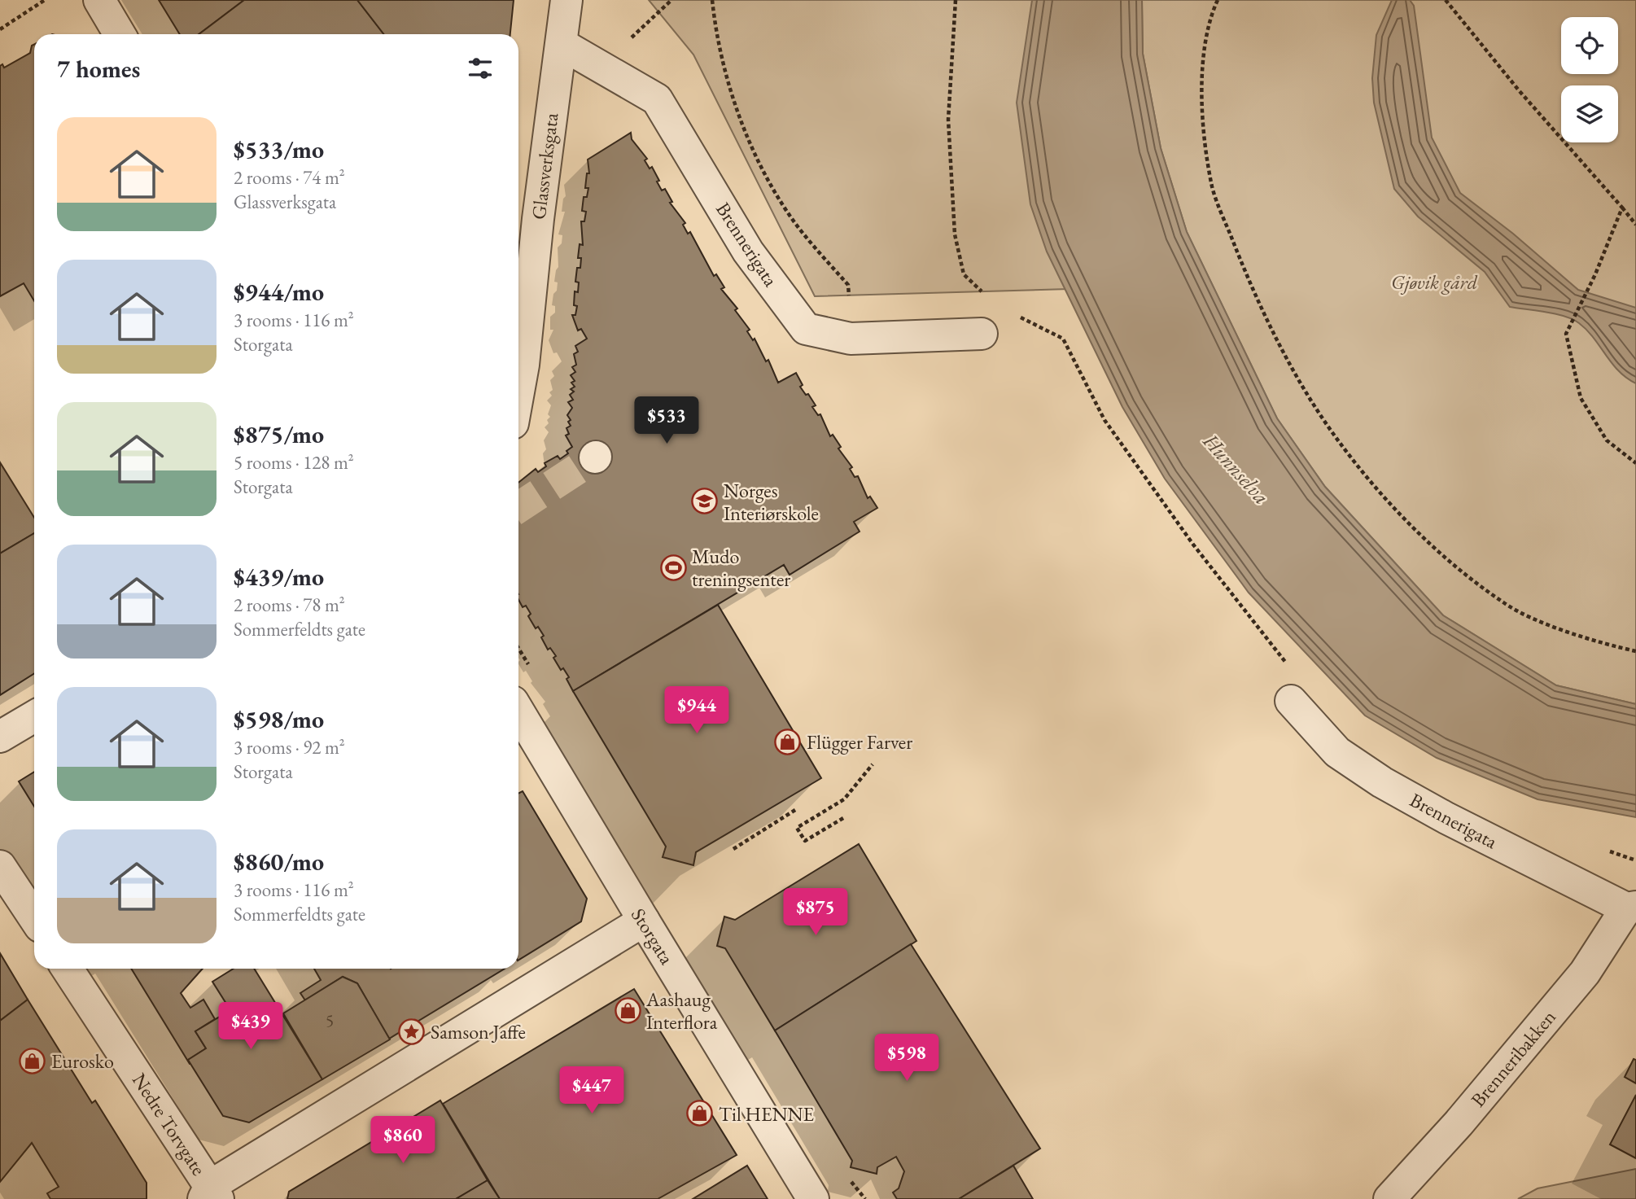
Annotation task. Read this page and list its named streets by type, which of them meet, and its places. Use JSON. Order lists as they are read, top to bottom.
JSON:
{
  "streets": {
    "street": [
      "Glassverksgata",
      "Brennerigata",
      "Storgata",
      "Brenneribakken",
      "Nedre Torvgate"
    ]
  },
  "crossings": [
    ["Glassverksgata", "Brennerigata"],
    ["Brennerigata", "Brenneribakken"]
  ],
  "water": ["Hunnselva"],
  "parks": ["Gjøvik gård"],
  "places": {
    "school or university": ["Norges Interiørskole"],
    "sports": ["Mudo treningsenter"],
    "shop": [
      "Flügger Farver",
      "Aashaug Interflora",
      "Eurosko",
      "Til HENNE"
    ],
    "place": ["Samson Jaffe"]
  },
  "house_numbers": ["5"],
  "page": {
    "heading": "7 homes",
    "list": [
      {
        "name": "$533/mo",
        "note": "2 rooms · 74 m² · Glassverksgata"
      },
      {
        "name": "$944/mo",
        "note": "3 rooms · 116 m² · Storgata"
      },
      {
        "name": "$875/mo",
        "note": "5 rooms · 128 m² · Storgata"
      },
      {
        "name": "$439/mo",
        "note": "2 rooms · 78 m² · Sommerfeldts gate"
      },
      {
        "name": "$598/mo",
        "note": "3 rooms · 92 m² · Storgata"
      },
      {
        "name": "$860/mo",
        "note": "3 rooms · 116 m² · Sommerfeldts gate"
      }
    ],
    "price": [
      "$533",
      "$944",
      "$875",
      "$439",
      "$598",
      "$447",
      "$860"
    ]
  }
}
